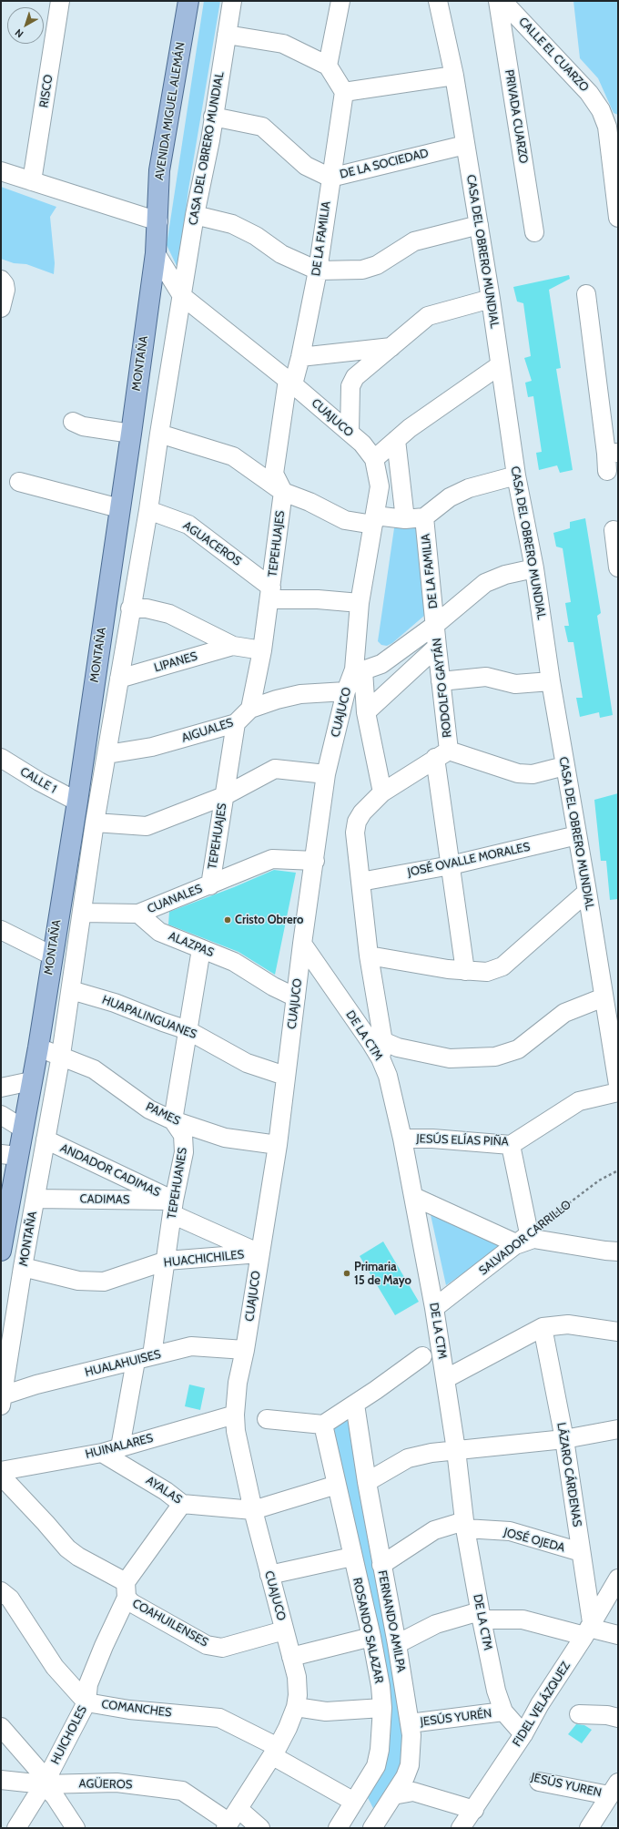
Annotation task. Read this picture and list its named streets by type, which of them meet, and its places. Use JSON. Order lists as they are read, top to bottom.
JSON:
{
  "streets": {
    "main road": ["AVENIDA MIGUEL ALEMÁN", "MONTAÑA"],
    "street": [
      "CALLE EL CUARZO",
      "RISCO",
      "PRIVADA CUARZO",
      "CASA DEL OBRERO MUNDIAL",
      "DE LA SOCIEDAD",
      "DE LA FAMILIA",
      "CUAJUCO",
      "AGUACEROS",
      "TEPEHUAJES",
      "LIPANES",
      "RODOLFO GAYTÁN",
      "AIGUALES",
      "CALLE 1",
      "JOSÉ OVALLE MORALES",
      "CUANALES",
      "ALAZPAS",
      "HUAPALINGUANES",
      "DE LA CTM",
      "PAMES",
      "JESÚS ELÍAS PIÑA",
      "ANDADOR CADIMAS",
      "TEPEHUANES",
      "CADIMAS",
      "SALVADOR CARRILLO",
      "HUACHICHILES",
      "HUALAHUISES",
      "HUINALARES",
      "LÁZARO CÁRDENAS",
      "AYALAS",
      "JOSÉ OJEDA",
      "FERNANDO AMILPA",
      "COAHUILENSES",
      "ROSANDO SALAZAR",
      "FIDEL VELÁZQUEZ",
      "COMANCHES",
      "JESÚS YURÉN",
      "HUICHOLES",
      "AGÜEROS",
      "JESÚS YUREN"
    ]
  },
  "crossings": [
    ["AVENIDA MIGUEL ALEMÁN", "MONTAÑA"],
    ["CASA DEL OBRERO MUNDIAL", "DE LA SOCIEDAD"],
    ["CASA DEL OBRERO MUNDIAL", "MONTAÑA"],
    ["CASA DEL OBRERO MUNDIAL", "CUAJUCO"],
    ["CASA DEL OBRERO MUNDIAL", "JOSÉ OVALLE MORALES"],
    ["DE LA SOCIEDAD", "DE LA FAMILIA"],
    ["DE LA FAMILIA", "CUAJUCO"],
    ["DE LA FAMILIA", "RODOLFO GAYTÁN"],
    ["MONTAÑA", "CUAJUCO"],
    ["MONTAÑA", "AGUACEROS"],
    ["MONTAÑA", "LIPANES"],
    ["MONTAÑA", "AIGUALES"],
    ["MONTAÑA", "CALLE 1"],
    ["MONTAÑA", "HUAPALINGUANES"],
    ["MONTAÑA", "PAMES"],
    ["MONTAÑA", "ANDADOR CADIMAS"],
    ["MONTAÑA", "CADIMAS"],
    ["MONTAÑA", "HUACHICHILES"],
    ["MONTAÑA", "HUALAHUISES"],
    ["CUAJUCO", "AIGUALES"],
    ["CUAJUCO", "CUANALES"],
    ["CUAJUCO", "ALAZPAS"],
    ["CUAJUCO", "HUAPALINGUANES"],
    ["CUAJUCO", "DE LA CTM"],
    ["CUAJUCO", "PAMES"],
    ["CUAJUCO", "CADIMAS"],
    ["CUAJUCO", "HUACHICHILES"],
    ["CUAJUCO", "HUALAHUISES"],
    ["CUAJUCO", "HUINALARES"],
    ["CUAJUCO", "AYALAS"],
    ["CUAJUCO", "COAHUILENSES"],
    ["CUAJUCO", "COMANCHES"],
    ["CUAJUCO", "AGÜEROS"],
    ["AGUACEROS", "TEPEHUAJES"],
    ["TEPEHUAJES", "LIPANES"],
    ["TEPEHUAJES", "AIGUALES"],
    ["TEPEHUAJES", "CUANALES"],
    ["RODOLFO GAYTÁN", "JOSÉ OVALLE MORALES"],
    ["CUANALES", "ALAZPAS"],
    ["DE LA CTM", "JESÚS ELÍAS PIÑA"],
    ["DE LA CTM", "SALVADOR CARRILLO"],
    ["DE LA CTM", "JOSÉ OJEDA"],
    ["DE LA CTM", "FIDEL VELÁZQUEZ"],
    ["DE LA CTM", "JESÚS YURÉN"],
    ["PAMES", "TEPEHUANES"],
    ["ANDADOR CADIMAS", "TEPEHUANES"],
    ["ANDADOR CADIMAS", "CADIMAS"],
    ["TEPEHUANES", "CADIMAS"],
    ["TEPEHUANES", "HUACHICHILES"],
    ["TEPEHUANES", "HUALAHUISES"],
    ["TEPEHUANES", "HUINALARES"],
    ["CADIMAS", "HUACHICHILES"],
    ["HUINALARES", "AYALAS"],
    ["LÁZARO CÁRDENAS", "JOSÉ OJEDA"],
    ["LÁZARO CÁRDENAS", "FIDEL VELÁZQUEZ"],
    ["AYALAS", "HUICHOLES"],
    ["FERNANDO AMILPA", "JESÚS YURÉN"],
    ["COAHUILENSES", "HUICHOLES"],
    ["ROSANDO SALAZAR", "COMANCHES"],
    ["COMANCHES", "HUICHOLES"],
    ["HUICHOLES", "AGÜEROS"]
  ],
  "places": ["Cristo Obrero", "Primaria 15 de Mayo"],
  "north": "bottom left"
}
